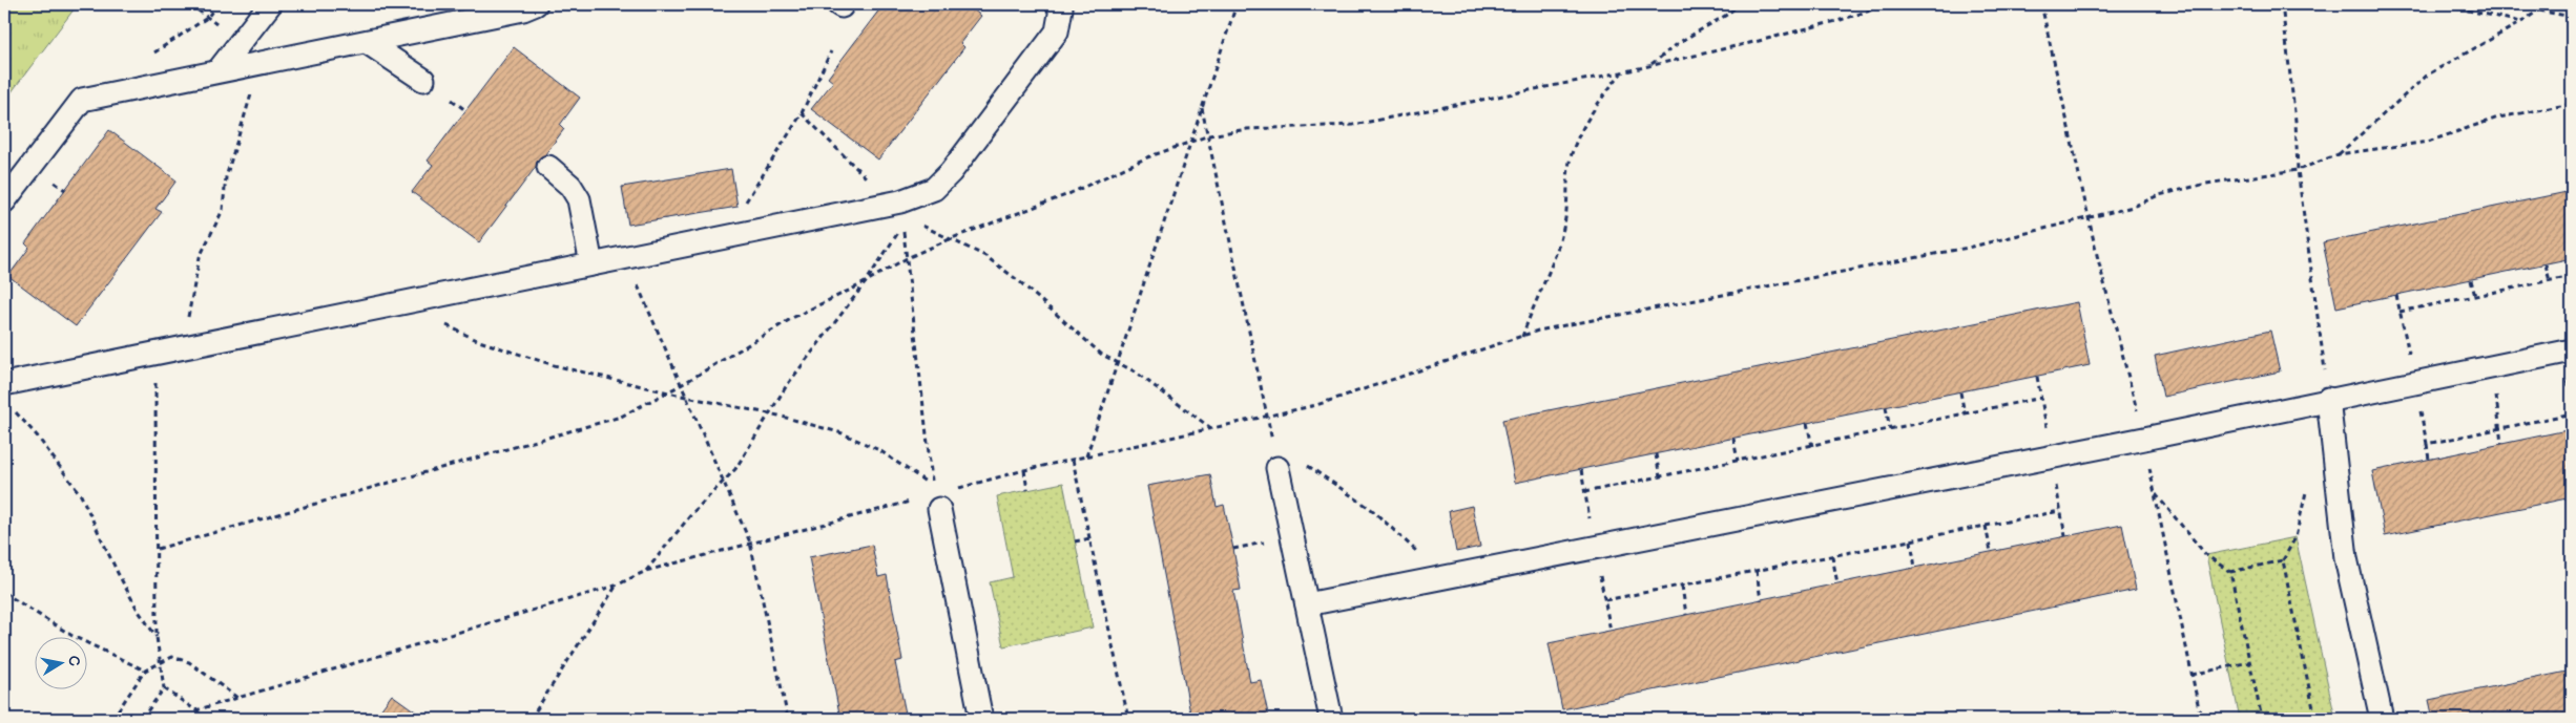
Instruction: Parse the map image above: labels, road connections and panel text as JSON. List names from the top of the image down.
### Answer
{
  "north": "right"
}
